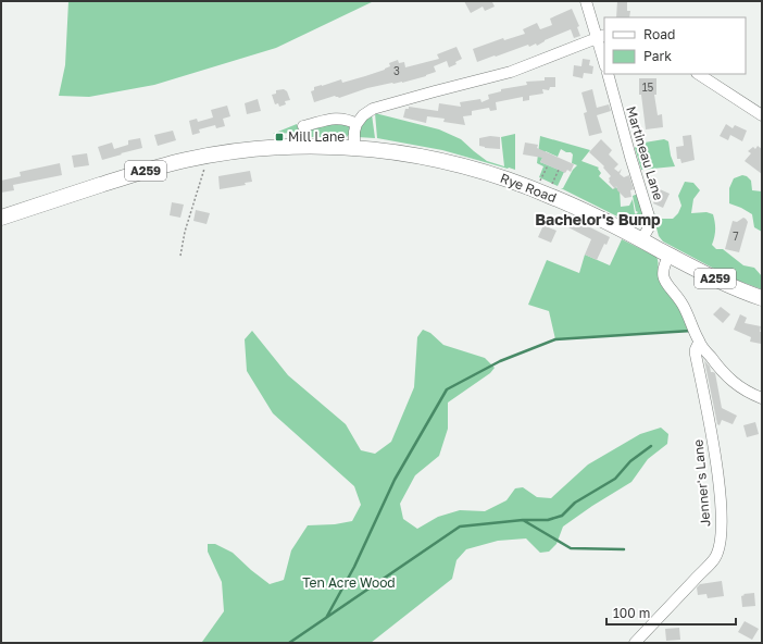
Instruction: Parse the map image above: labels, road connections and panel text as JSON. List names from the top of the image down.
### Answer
{
  "streets": {
    "highway": ["A259", "Rye Road"],
    "street": ["Martineau Lane", "Jenner's Lane"]
  },
  "crossings": [
    ["Martineau Lane", "Rye Road"],
    ["A259", "Rye Road"]
  ],
  "districts": ["Bachelor's Bump"],
  "parks": ["Ten Acre Wood"],
  "places": {
    "transit": ["Mill Lane"]
  },
  "house_numbers": ["3", "15", "7"],
  "legend": ["Road", "Park"],
  "scale_bar": "100 m"
}
